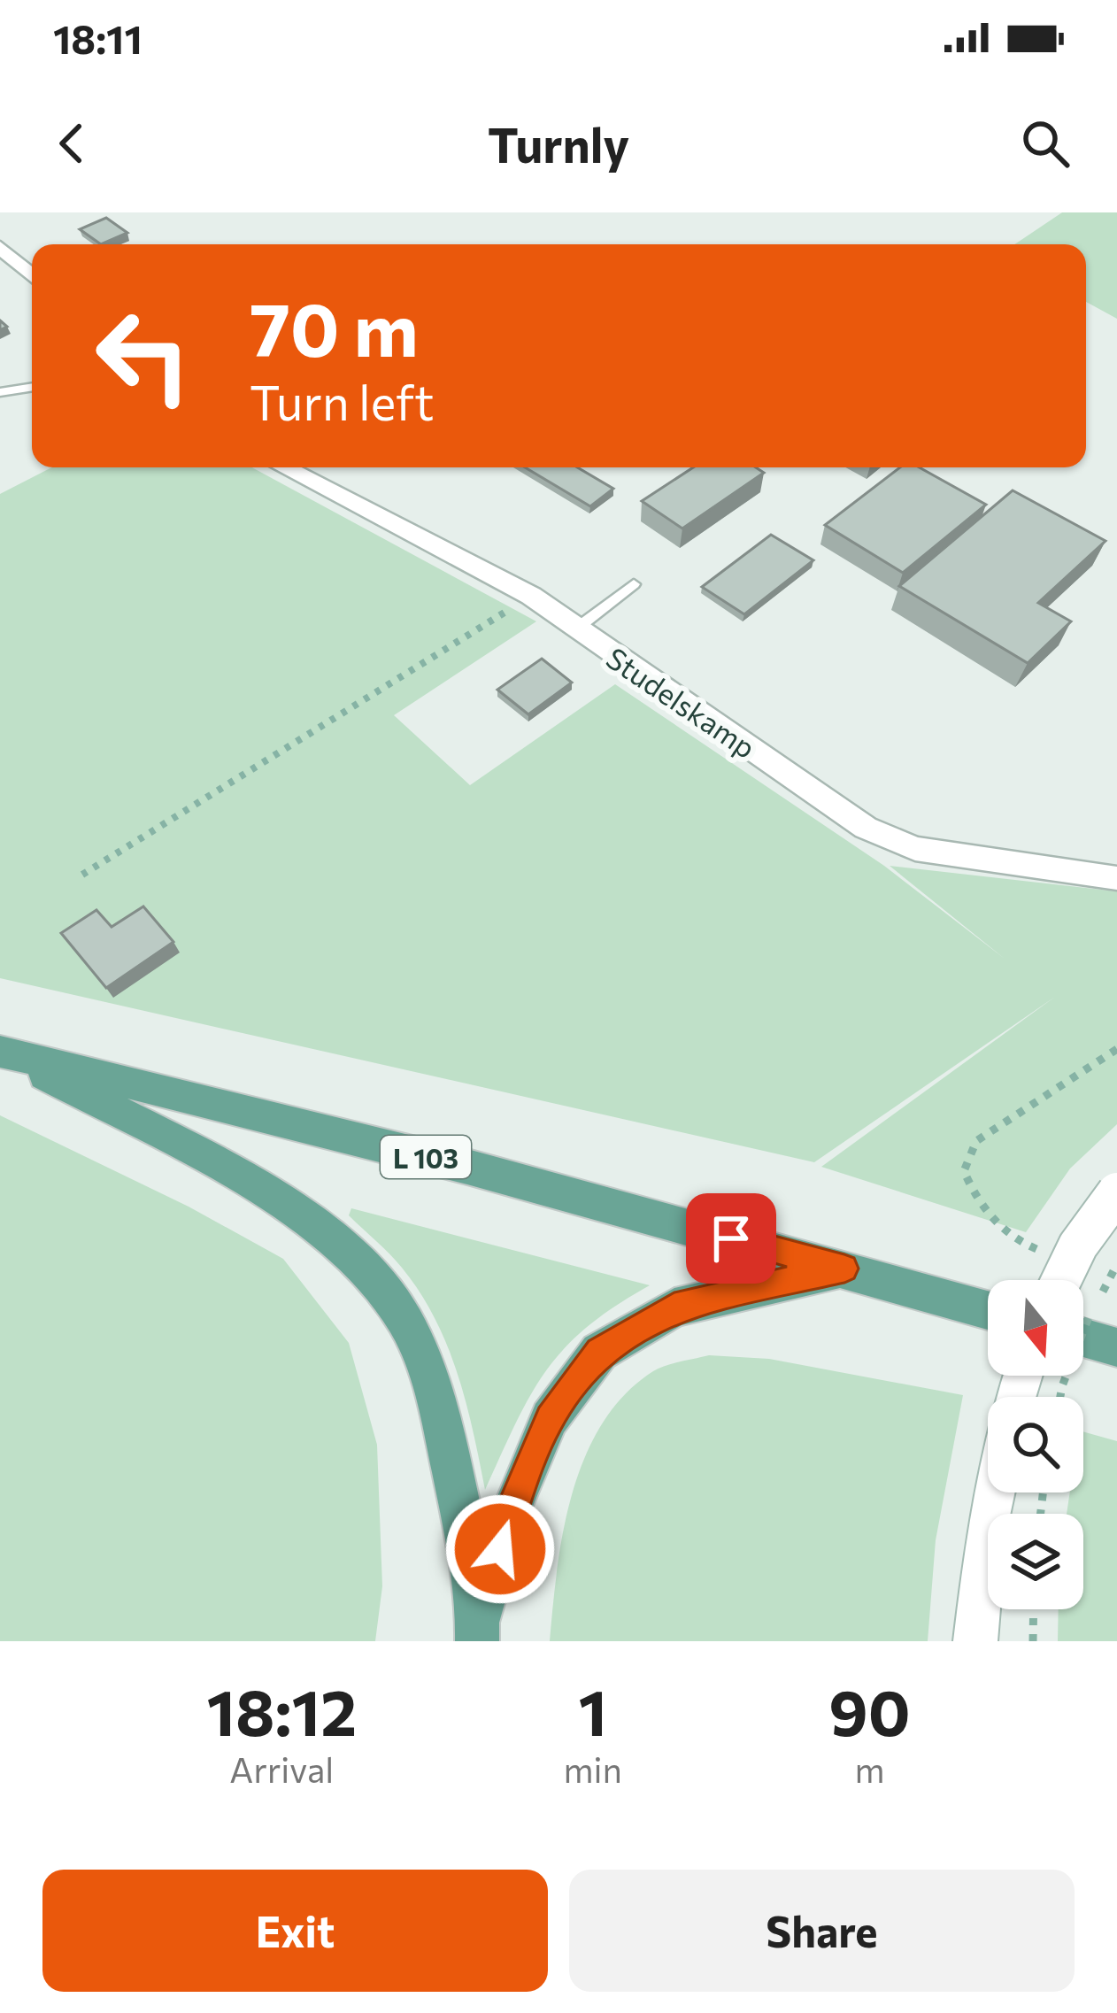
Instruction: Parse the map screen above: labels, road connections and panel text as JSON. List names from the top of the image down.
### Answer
{
  "streets": {
    "main road": ["L 103"],
    "street": ["Studelskamp"]
  },
  "north": "bottom",
  "page": {
    "status": "18:11",
    "header": "Turnly",
    "turn": ["70 m", "Turn left"],
    "eta": [
      "18:12",
      "Arrival",
      "1",
      "min",
      "90",
      "m"
    ],
    "buttons": ["Exit", "Share"]
  }
}
